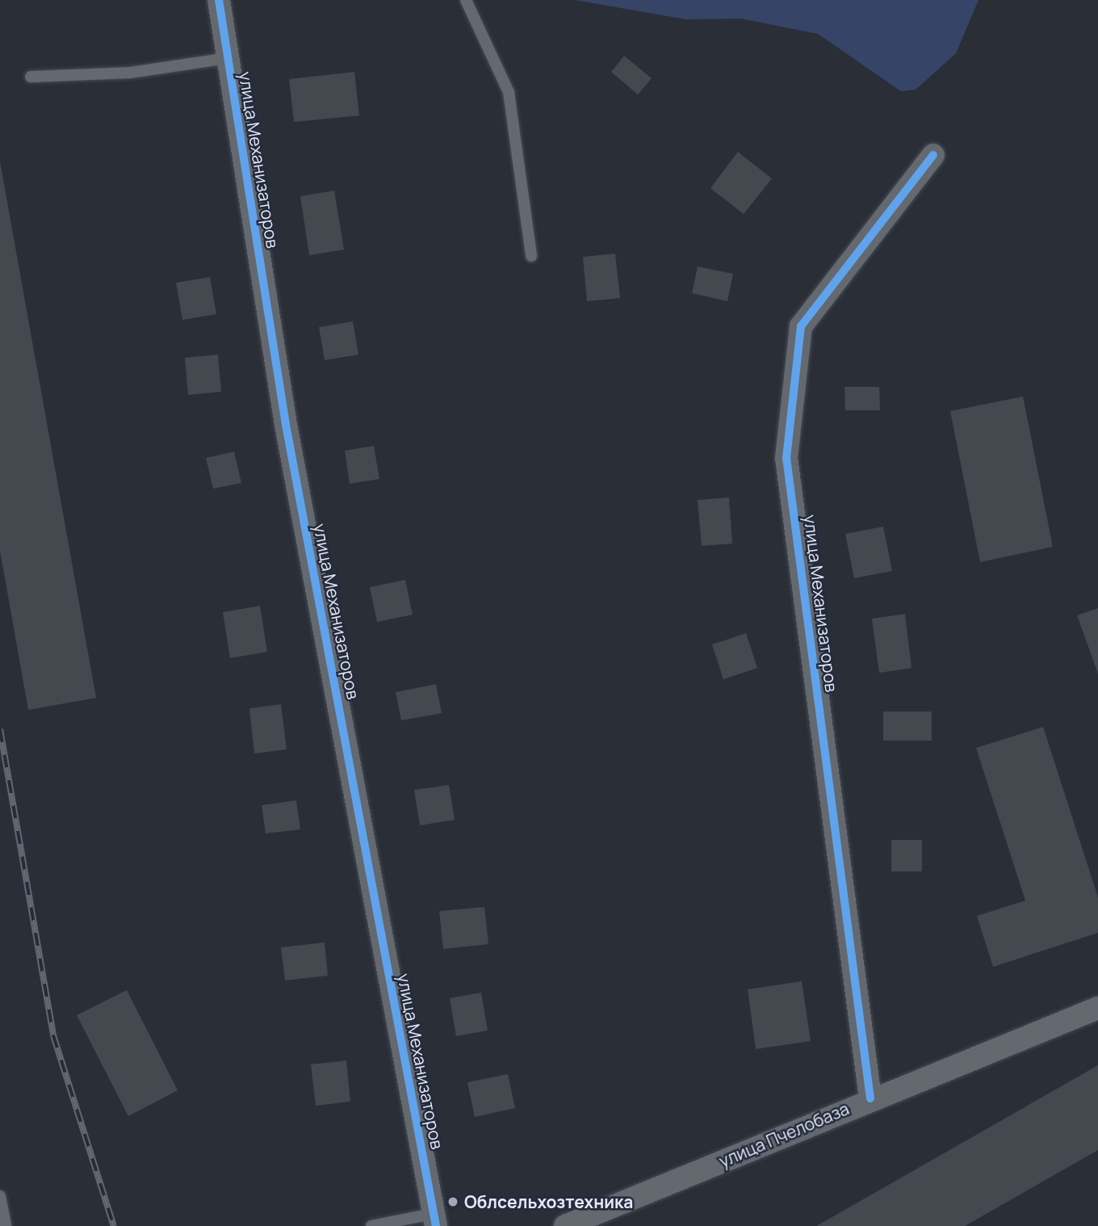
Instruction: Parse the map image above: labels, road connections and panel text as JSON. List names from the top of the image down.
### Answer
{
  "streets": {
    "street": ["улица Механизаторов", "улица Пчелобаза"]
  },
  "crossings": [
    ["улица Механизаторов", "улица Пчелобаза"]
  ],
  "places": ["Облсельхозтехника"]
}
